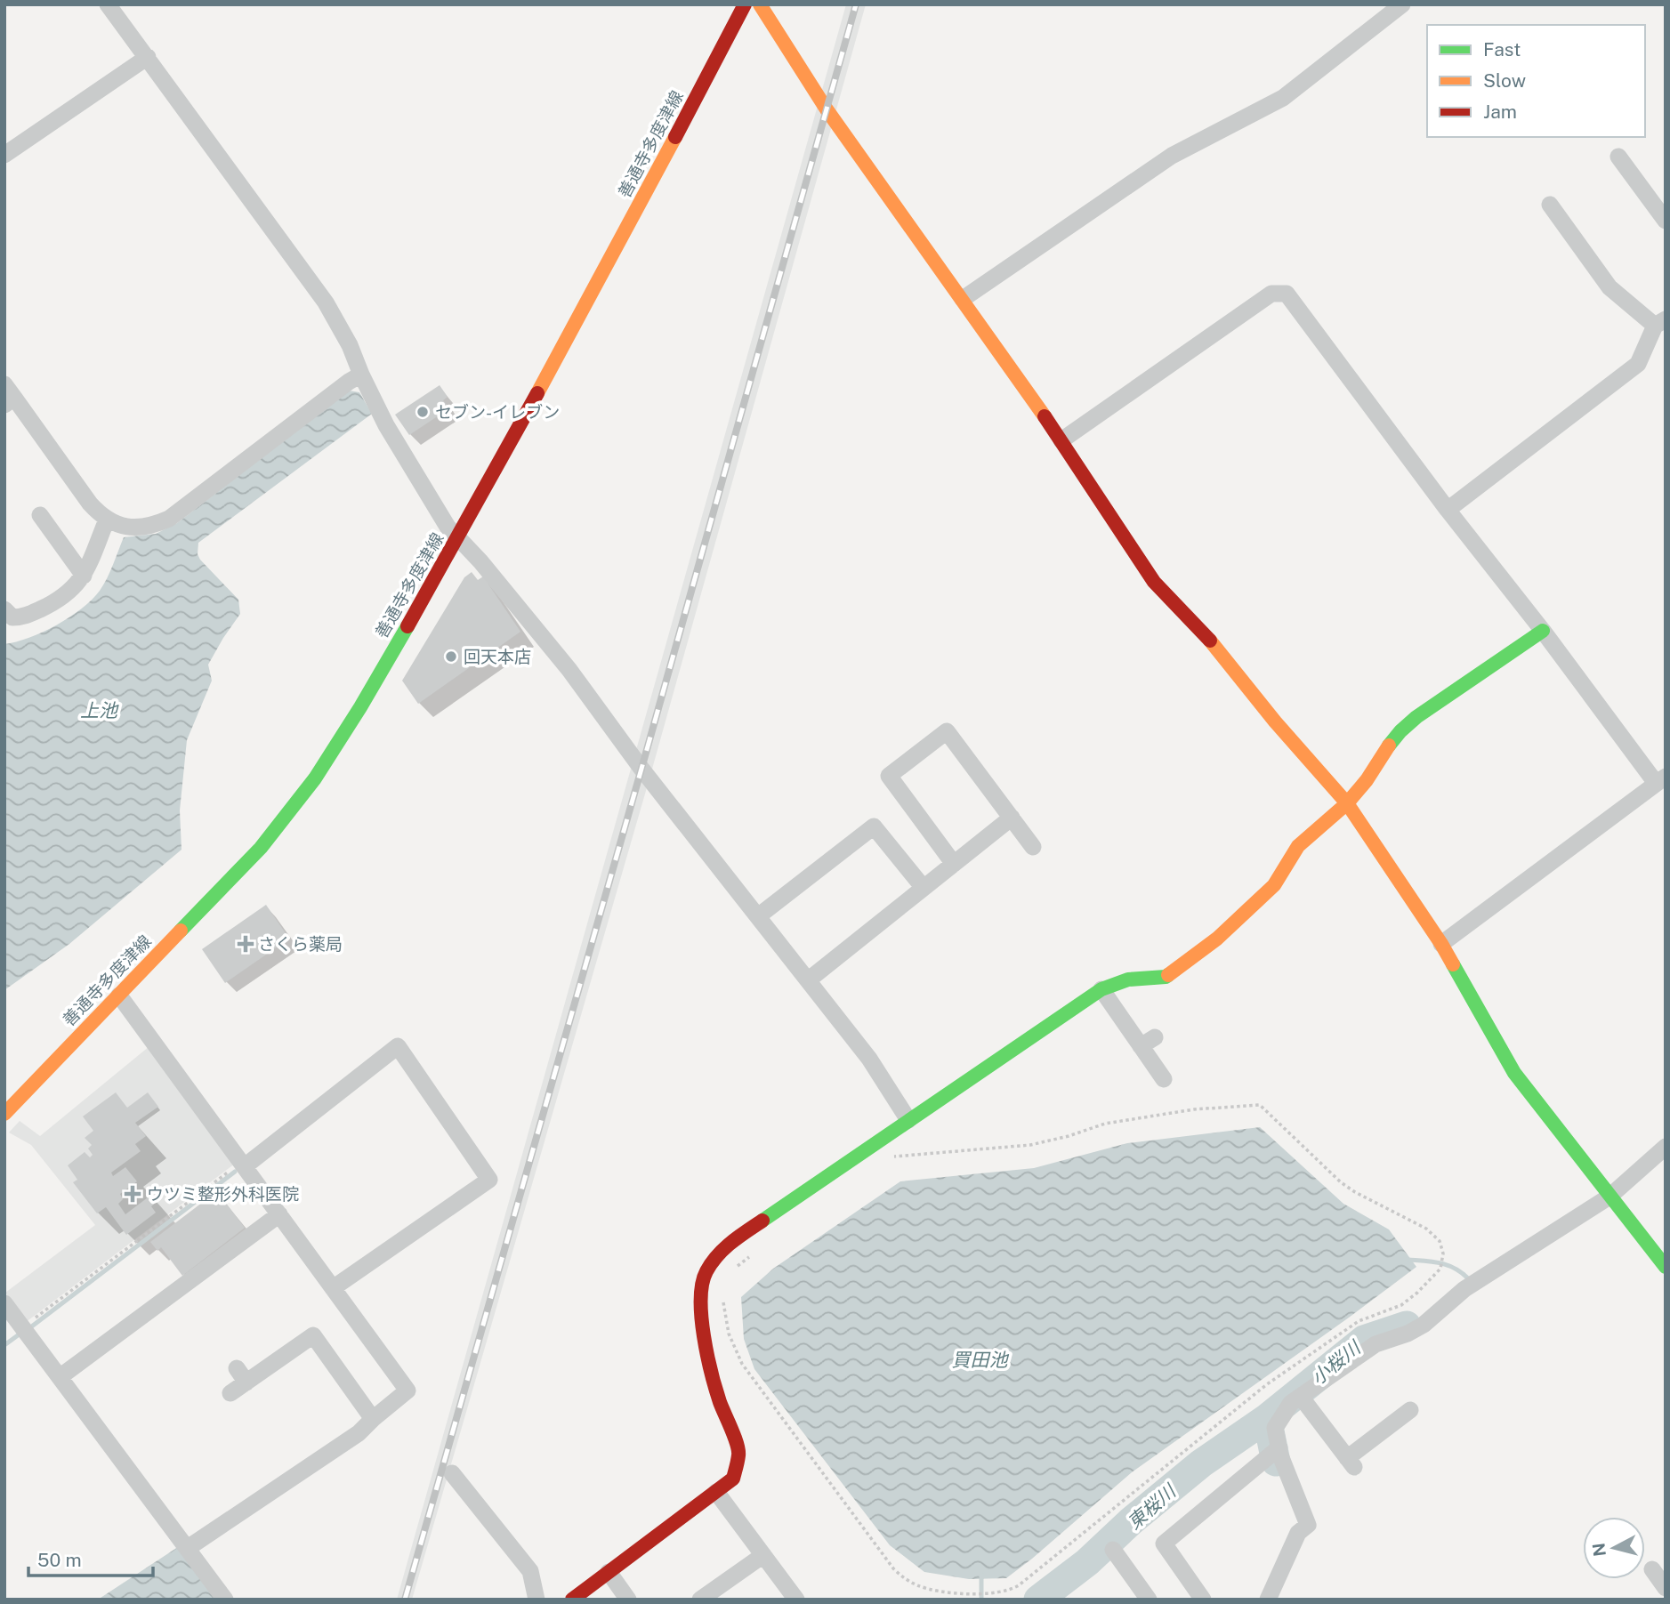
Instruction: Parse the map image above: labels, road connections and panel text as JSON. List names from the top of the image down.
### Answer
{
  "streets": {
    "street": ["善通寺多度津線"]
  },
  "water": [
    "上池",
    "買田池",
    "小桜川",
    "東桜川"
  ],
  "places": {
    "other": ["セブン-イレブン", "回天本店"],
    "health": ["さくら薬局", "ウツミ整形外科医院"]
  },
  "legend": ["Fast", "Slow", "Jam"],
  "scale_bar": "50 m",
  "north": "left"
}
